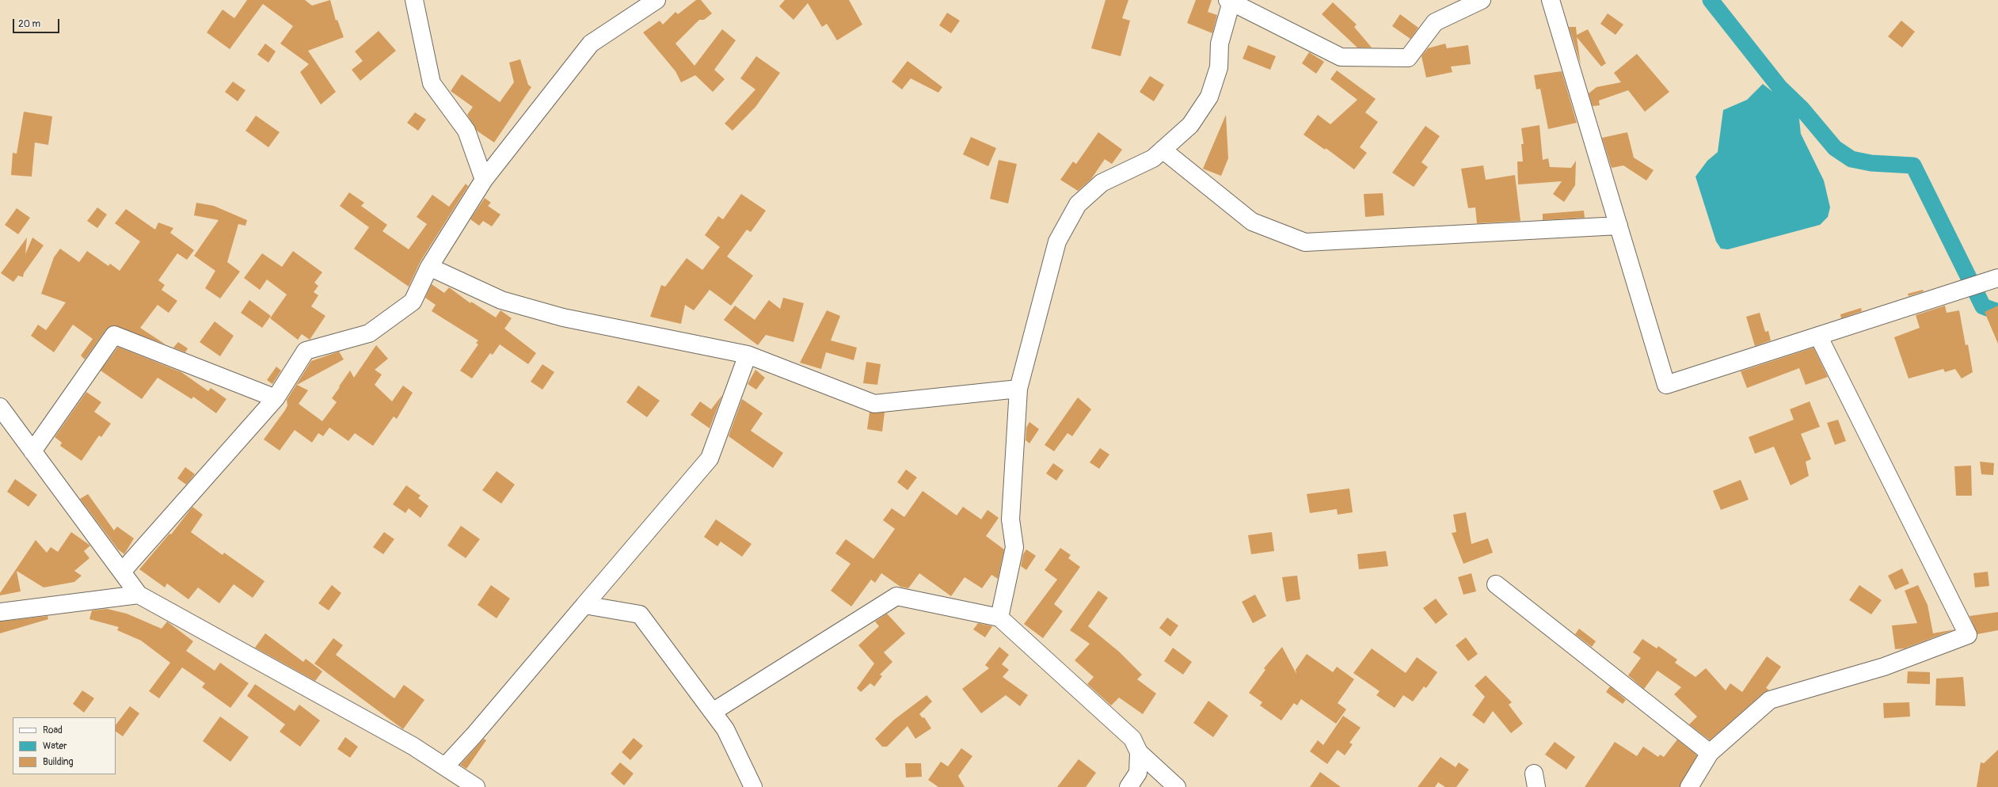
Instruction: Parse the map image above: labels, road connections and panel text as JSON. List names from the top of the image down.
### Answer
{
  "legend": ["Road", "Water", "Building"],
  "scale_bar": "20 m"
}
